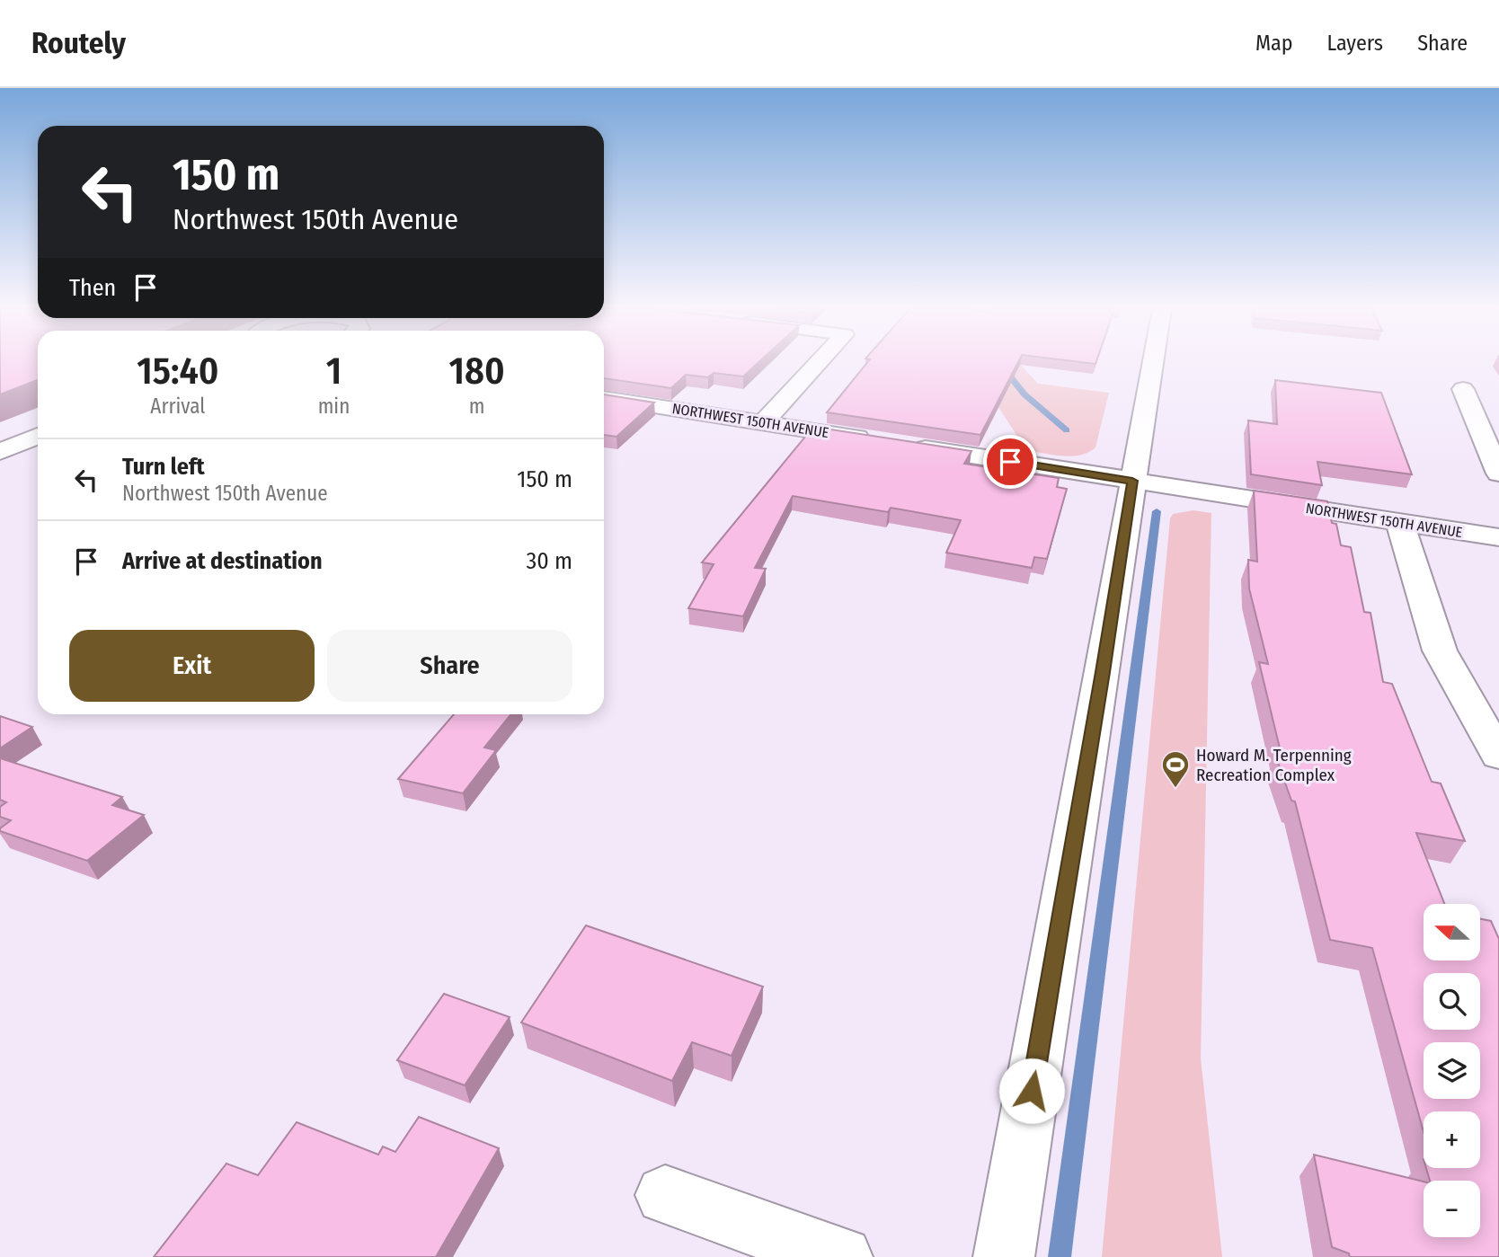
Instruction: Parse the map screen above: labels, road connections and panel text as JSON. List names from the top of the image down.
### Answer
{
  "streets": {
    "street": ["NORTHWEST 150TH AVENUE"]
  },
  "places": {
    "sports": ["Howard M. Terpenning Recreation Complex"]
  },
  "north": "left",
  "page": {
    "header": "Routely",
    "nav": ["Map", "Layers", "Share"],
    "turn": ["150 m", "Northwest 150th Avenue"],
    "then": "Then",
    "eta": [
      "15:40",
      "Arrival",
      "1",
      "min",
      "180",
      "m"
    ],
    "list": [
      {
        "name": "Turn left",
        "note": "Northwest 150th Avenue",
        "value": "150 m"
      },
      {
        "name": "Arrive at destination",
        "value": "30 m"
      }
    ],
    "buttons": ["Exit", "Share"],
    "map_buttons": ["+", "−"]
  }
}
